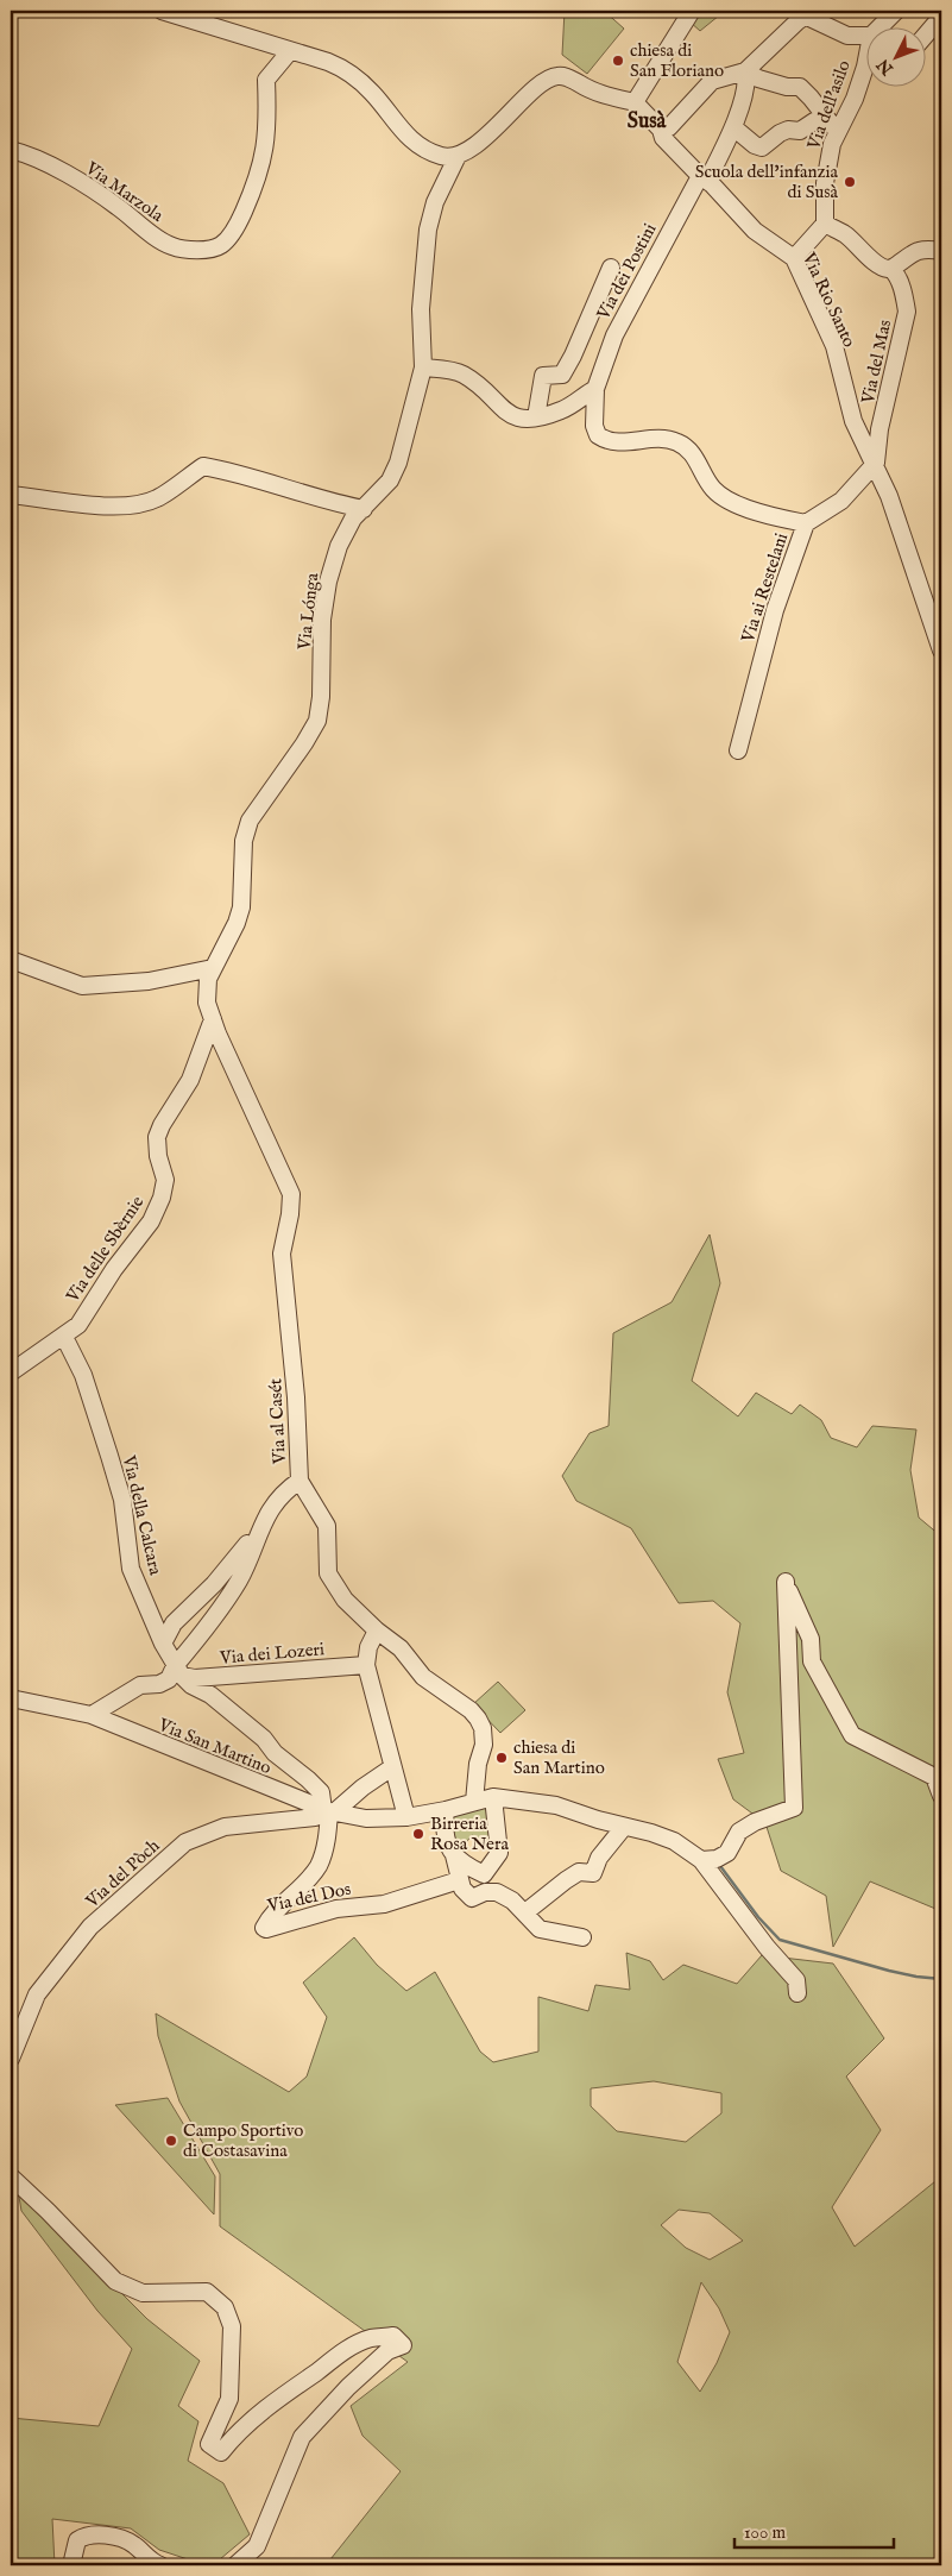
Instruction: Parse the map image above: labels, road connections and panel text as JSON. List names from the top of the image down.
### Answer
{
  "streets": {
    "street": [
      "Via dell'asilo",
      "Via Marzola",
      "Via dei Postini",
      "Via Rio Santo",
      "Via del Mas",
      "Via ai Restelani",
      "Via Lónga",
      "Via delle Sbèrnie",
      "Via al Casét",
      "Via della Calcara",
      "Via dei Lozeri",
      "Via San Martino",
      "Via del Pòch",
      "Via del Dos"
    ]
  },
  "crossings": [
    ["Via dei Postini", "Via Rio Santo"],
    ["Via dei Postini", "Via ai Restelani"],
    ["Via Rio Santo", "Via del Mas"],
    ["Via Rio Santo", "Via ai Restelani"],
    ["Via del Mas", "Via ai Restelani"],
    ["Via Lónga", "Via delle Sbèrnie"],
    ["Via Lónga", "Via al Casét"],
    ["Via delle Sbèrnie", "Via al Casét"],
    ["Via delle Sbèrnie", "Via della Calcara"],
    ["Via al Casét", "Via San Martino"],
    ["Via della Calcara", "Via dei Lozeri"],
    ["Via della Calcara", "Via San Martino"],
    ["Via della Calcara", "Via del Pòch"],
    ["Via della Calcara", "Via del Dos"],
    ["Via San Martino", "Via del Pòch"],
    ["Via San Martino", "Via del Dos"],
    ["Via del Pòch", "Via del Dos"]
  ],
  "districts": ["Susà"],
  "places": [
    "chiesa di San Floriano",
    "Scuola dell'infanzia di Susà",
    "chiesa di San Martino",
    "Birreria Rosa Nera",
    "Campo Sportivo di Costasavina"
  ],
  "scale_bar": "100 m",
  "north": "bottom left"
}
